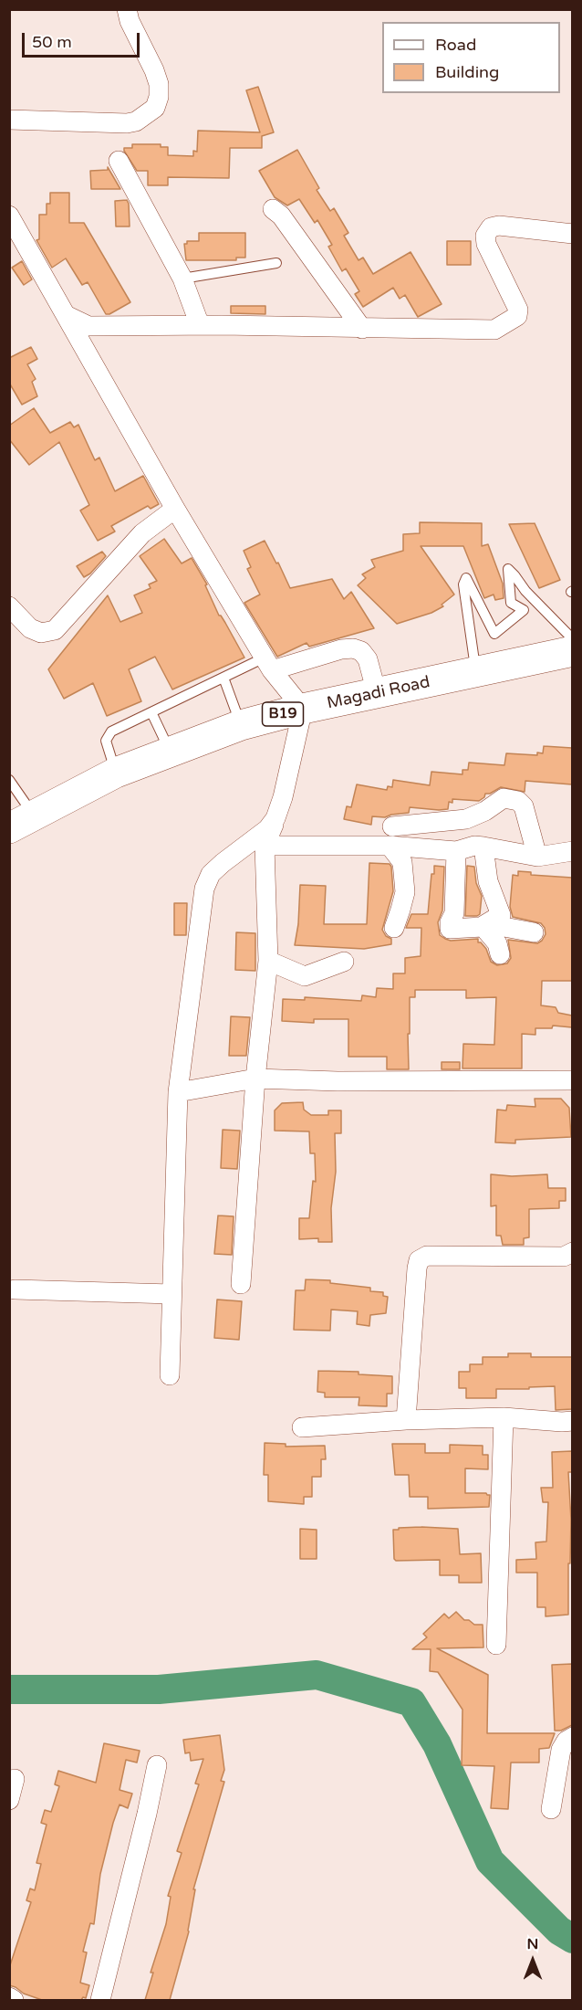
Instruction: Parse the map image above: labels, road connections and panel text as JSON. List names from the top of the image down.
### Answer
{
  "streets": {
    "highway": ["Magadi Road", "B19"]
  },
  "legend": ["Road", "Building"],
  "scale_bar": "50 m",
  "north": "top"
}
